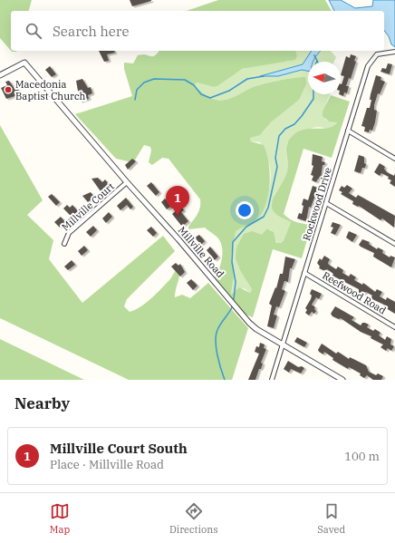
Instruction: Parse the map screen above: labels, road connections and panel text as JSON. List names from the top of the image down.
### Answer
{
  "streets": {
    "street": [
      "Rockwood Drive",
      "Millville Court",
      "Millville Road",
      "Reefwood Road"
    ]
  },
  "crossings": [
    ["Rockwood Drive", "Millville Road"],
    ["Rockwood Drive", "Reefwood Road"],
    ["Millville Court", "Millville Road"]
  ],
  "places": ["Macedonia Baptist Church"],
  "north": "left",
  "page": {
    "search": "Search here",
    "pins": "1",
    "heading": "Nearby",
    "list": [
      {
        "mark": "1",
        "name": "Millville Court South",
        "note": "Place · Millville Road",
        "value": "100 m"
      }
    ],
    "nav": ["Map", "Directions", "Saved"]
  }
}
